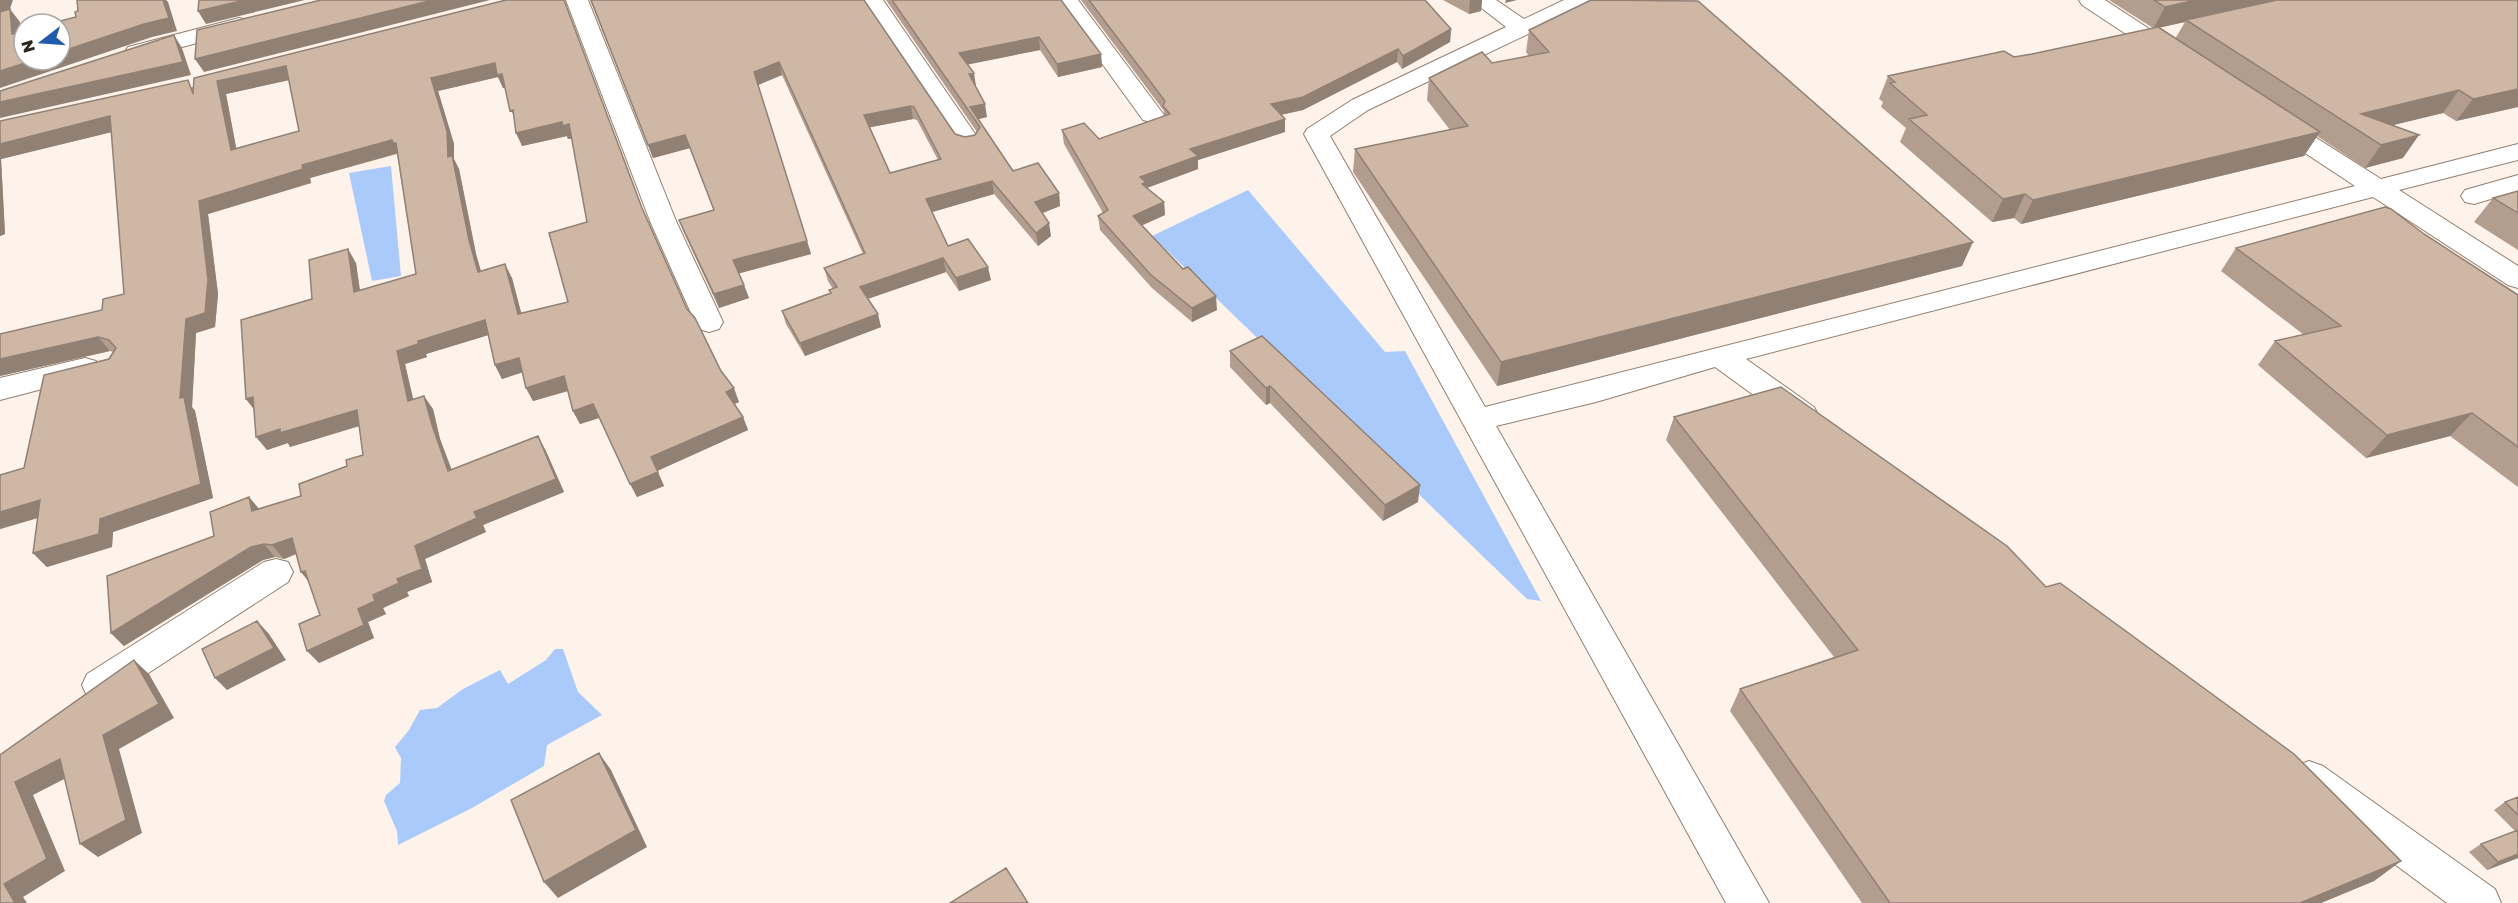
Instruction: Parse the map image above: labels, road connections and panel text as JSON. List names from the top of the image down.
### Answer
{
  "north": "left"
}
